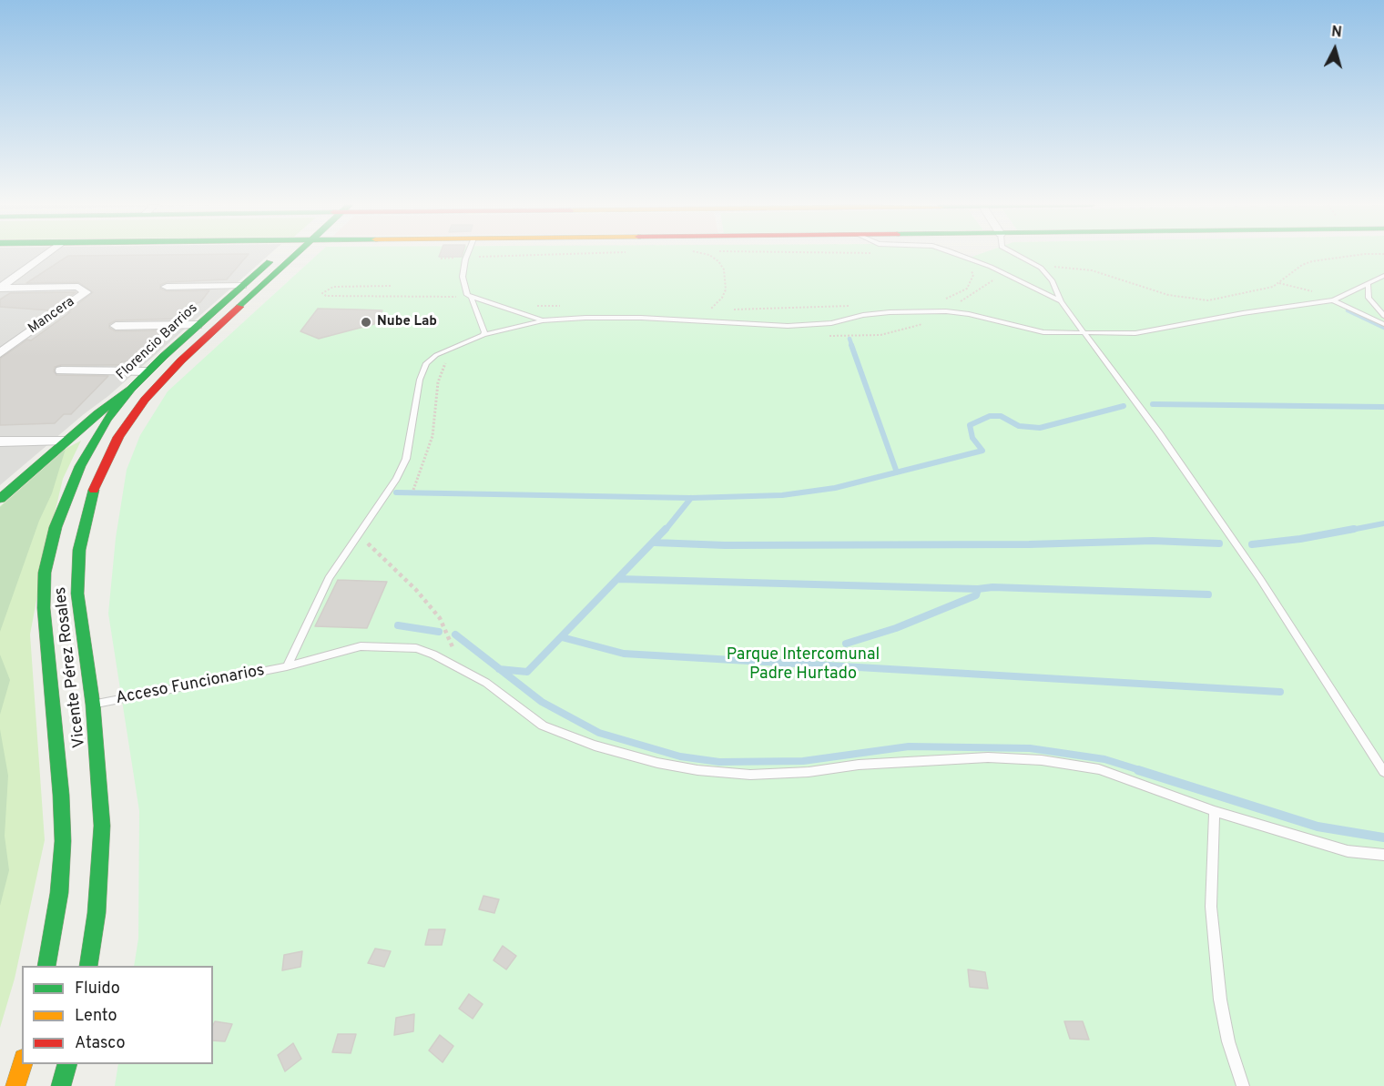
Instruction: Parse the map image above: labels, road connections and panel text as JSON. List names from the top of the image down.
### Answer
{
  "streets": {
    "main road": ["Florencio Barrios", "Vicente Pérez Rosales"],
    "street": ["Mancera"],
    "lane": ["Acceso Funcionarios"]
  },
  "crossings": [
    ["Florencio Barrios", "Vicente Pérez Rosales"],
    ["Vicente Pérez Rosales", "Acceso Funcionarios"]
  ],
  "parks": ["Parque Intercomunal Padre Hurtado"],
  "places": ["Nube Lab"],
  "legend": ["Fluido", "Lento", "Atasco"],
  "north": "top"
}
